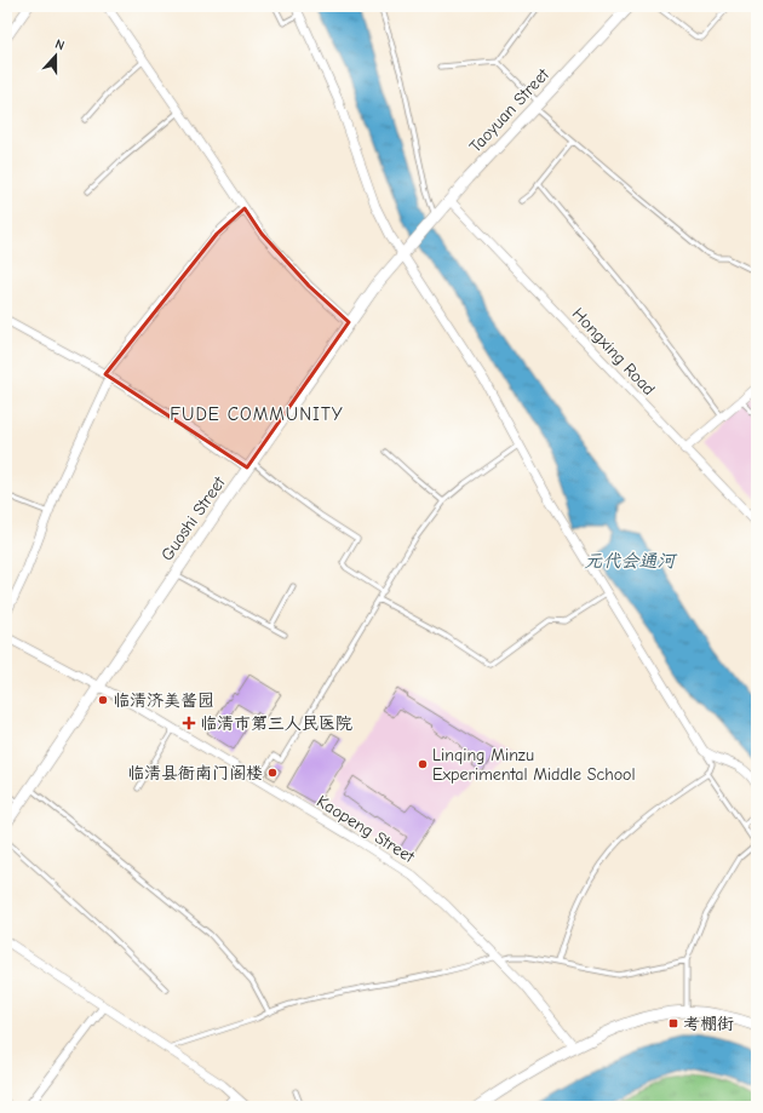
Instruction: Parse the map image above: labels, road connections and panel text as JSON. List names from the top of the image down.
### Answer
{
  "streets": {
    "street": [
      "Taoyuan Street",
      "Hongxing Road",
      "Guoshi Street",
      "Kaopeng Street"
    ]
  },
  "crossings": [
    ["Taoyuan Street", "Hongxing Road"],
    ["Taoyuan Street", "Guoshi Street"],
    ["Guoshi Street", "Kaopeng Street"]
  ],
  "districts": ["FUDE COMMUNITY"],
  "water": ["元代会通河"],
  "places": {
    "other": ["临清济美酱园", "Linqing Minzu Experimental Middle School", "临清县衙南门阁楼"],
    "health": ["临清市第三人民医院"],
    "transit": ["考棚街"]
  },
  "north": "top"
}
